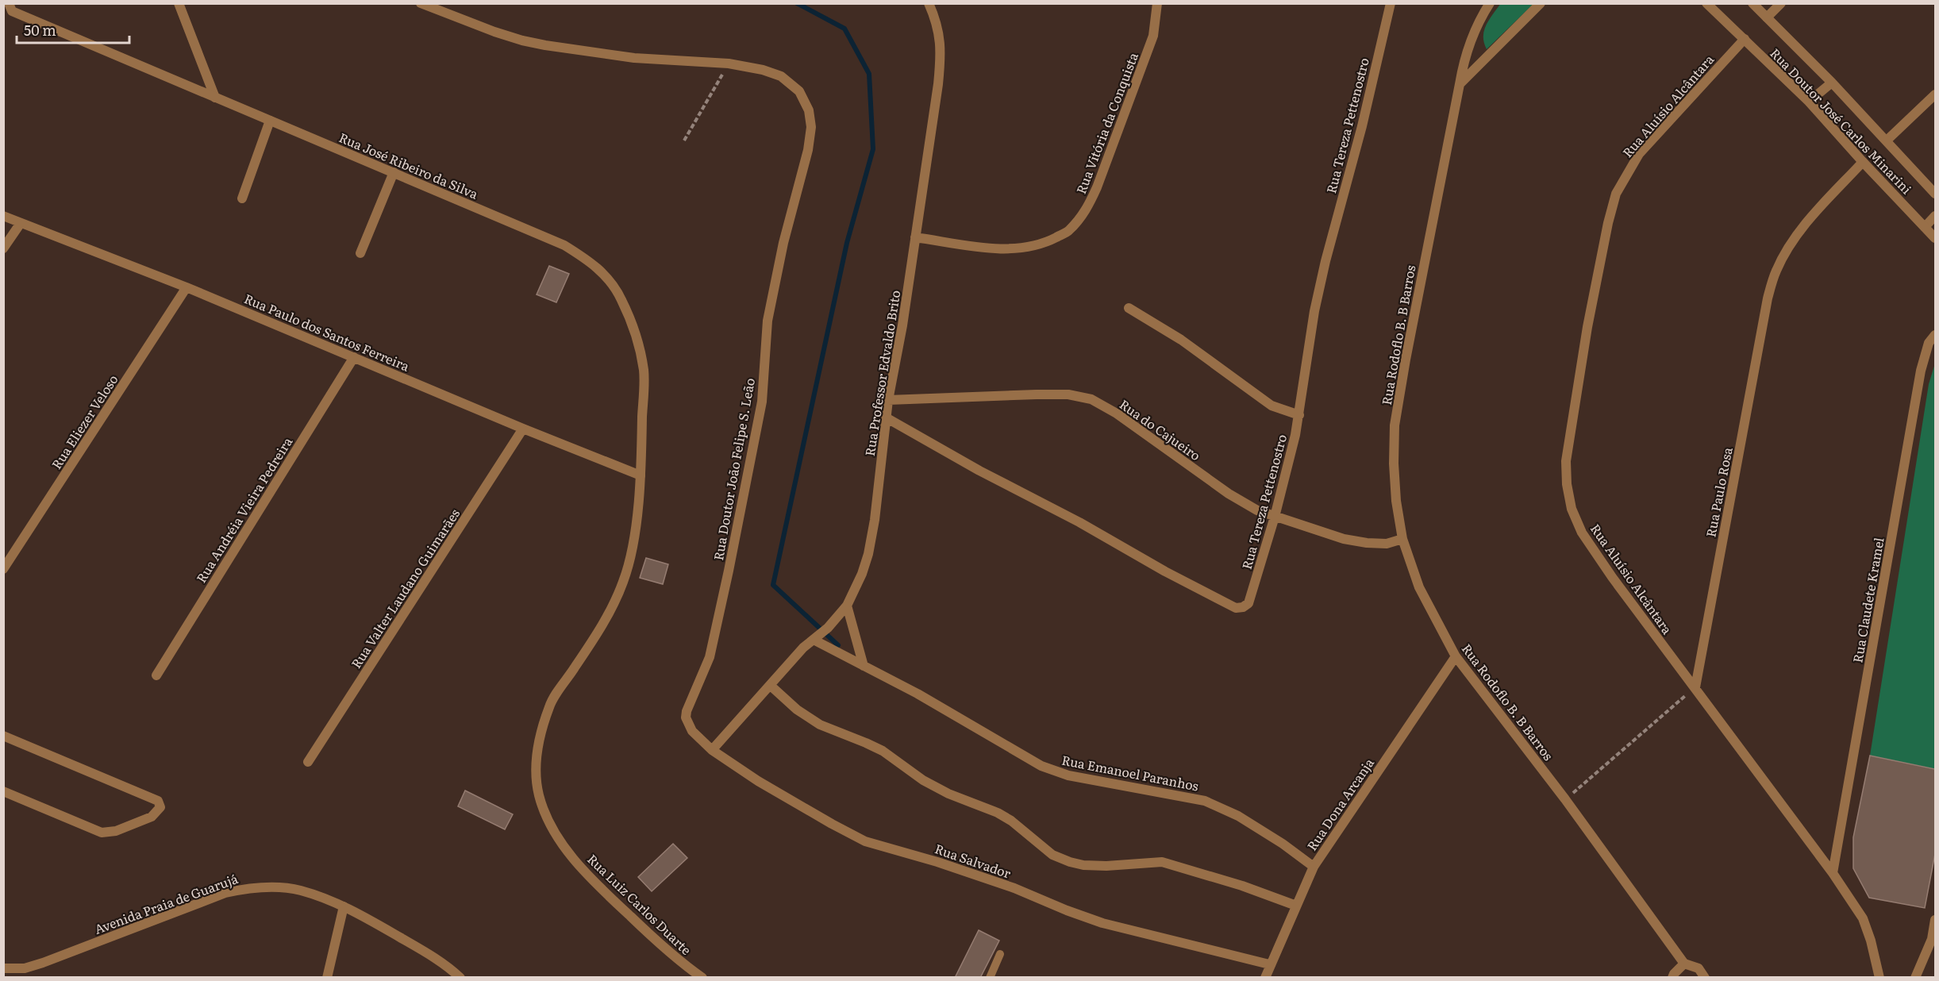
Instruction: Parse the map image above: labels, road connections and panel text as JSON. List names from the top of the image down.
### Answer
{
  "streets": {
    "street": [
      "Rua Aluísio Alcântara",
      "Rua Doutor José Carlos Minarini",
      "Rua Vitória da Conquista",
      "Rua Tereza Pettenostro",
      "Rua José Ribeiro da Silva",
      "Rua Paulo dos Santos Ferreira",
      "Rua Rodoflo B. B Barros",
      "Rua Professor Edvaldo Brito",
      "Rua Eliezer Veloso",
      "Rua do Cajueiro",
      "Rua Doutor João Felipe S. Leão",
      "Rua Paulo Rosa",
      "Rua Andréia Vieira Pedreira",
      "Rua Valter Laudano Guimarães",
      "Rua Claudete Kramel",
      "Rua Emanoel Paranhos",
      "Rua Dona Arcanja",
      "Rua Salvador",
      "Avenida Praia de Guarujá",
      "Rua Luiz Carlos Duarte"
    ]
  },
  "crossings": [
    ["Rua Aluísio Alcântara", "Rua Doutor José Carlos Minarini"],
    ["Rua Aluísio Alcântara", "Rua Paulo Rosa"],
    ["Rua Aluísio Alcântara", "Rua Claudete Kramel"],
    ["Rua Doutor José Carlos Minarini", "Rua Paulo Rosa"],
    ["Rua Vitória da Conquista", "Rua Professor Edvaldo Brito"],
    ["Rua Tereza Pettenostro", "Rua Professor Edvaldo Brito"],
    ["Rua Tereza Pettenostro", "Rua do Cajueiro"],
    ["Rua José Ribeiro da Silva", "Rua Paulo dos Santos Ferreira"],
    ["Rua José Ribeiro da Silva", "Rua Luiz Carlos Duarte"],
    ["Rua Paulo dos Santos Ferreira", "Rua Eliezer Veloso"],
    ["Rua Paulo dos Santos Ferreira", "Rua Andréia Vieira Pedreira"],
    ["Rua Paulo dos Santos Ferreira", "Rua Valter Laudano Guimarães"],
    ["Rua Paulo dos Santos Ferreira", "Rua Luiz Carlos Duarte"],
    ["Rua Rodoflo B. B Barros", "Rua do Cajueiro"],
    ["Rua Rodoflo B. B Barros", "Rua Dona Arcanja"],
    ["Rua Professor Edvaldo Brito", "Rua do Cajueiro"],
    ["Rua Professor Edvaldo Brito", "Rua Emanoel Paranhos"],
    ["Rua Professor Edvaldo Brito", "Rua Salvador"],
    ["Rua Doutor João Felipe S. Leão", "Rua Salvador"],
    ["Rua Emanoel Paranhos", "Rua Dona Arcanja"],
    ["Rua Dona Arcanja", "Rua Salvador"]
  ],
  "scale_bar": "50 m"
}
